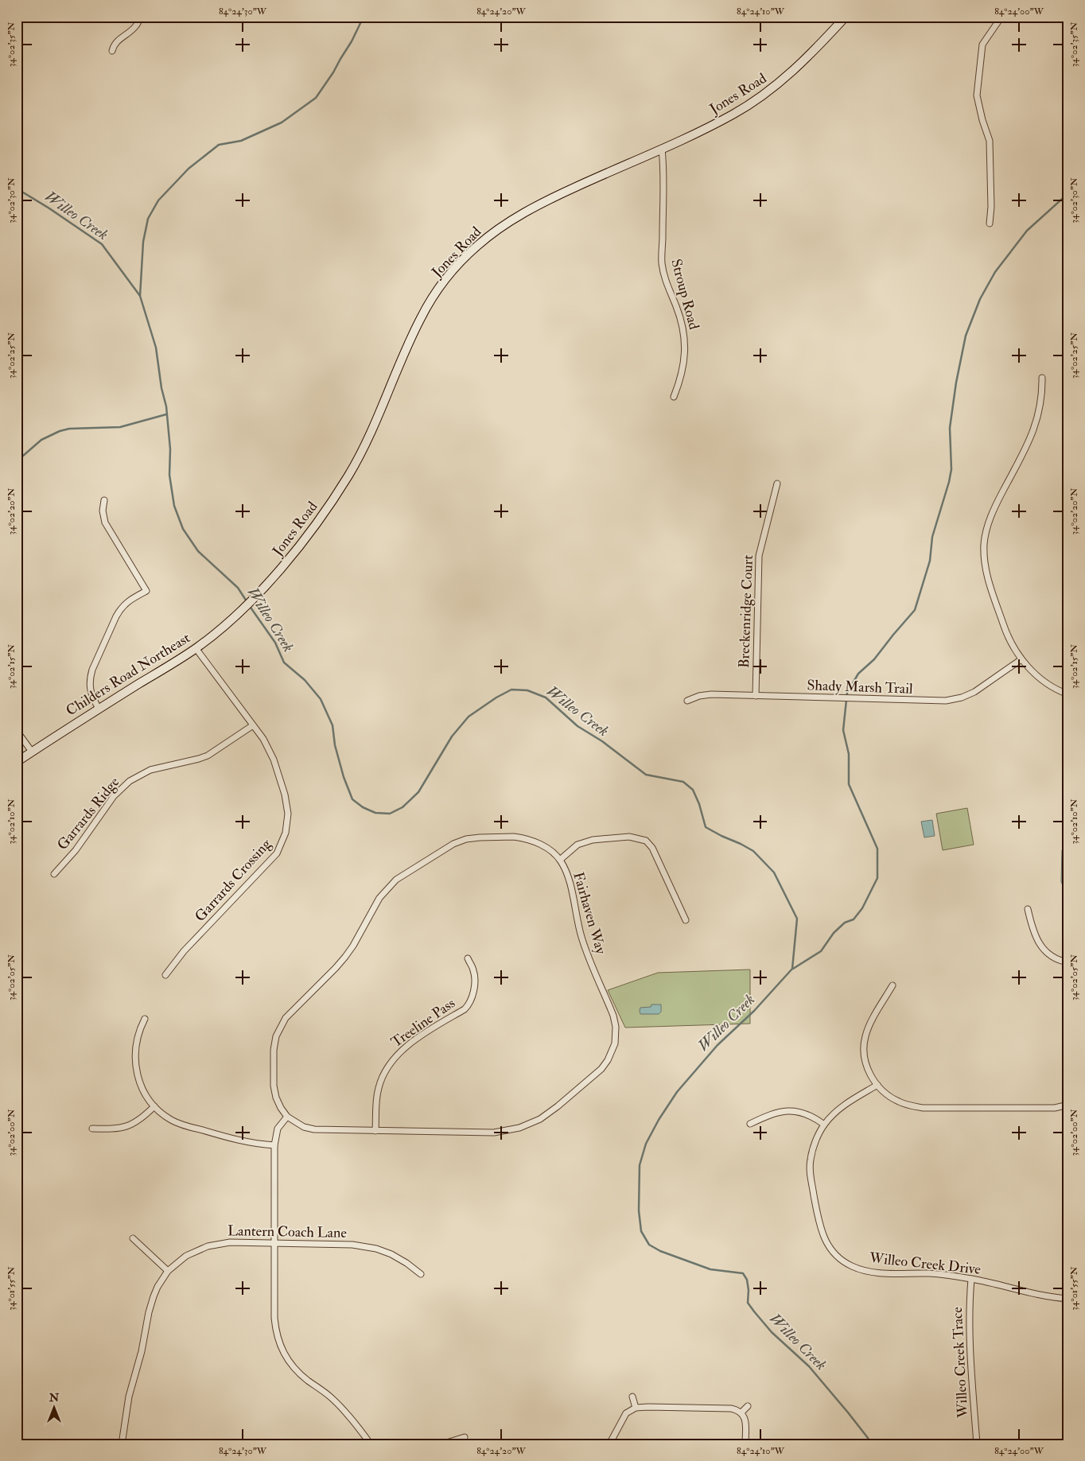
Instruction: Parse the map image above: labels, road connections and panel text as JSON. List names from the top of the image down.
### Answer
{
  "streets": {
    "street": [
      "Jones Road",
      "Stroup Road",
      "Breckenridge Court",
      "Childers Road Northeast",
      "Shady Marsh Trail",
      "Garrards Ridge",
      "Garrards Crossing",
      "Fairhaven Way",
      "Treeline Pass",
      "Lantern Coach Lane",
      "Willeo Creek Drive",
      "Willeo Creek Trace"
    ]
  },
  "crossings": [
    ["Jones Road", "Stroup Road"],
    ["Jones Road", "Childers Road Northeast"],
    ["Breckenridge Court", "Shady Marsh Trail"],
    ["Childers Road Northeast", "Garrards Crossing"],
    ["Garrards Ridge", "Garrards Crossing"],
    ["Fairhaven Way", "Treeline Pass"],
    ["Willeo Creek Drive", "Willeo Creek Trace"]
  ],
  "water": ["Willeo Creek"],
  "north": "top",
  "coordinates": [
    "84°24'30\"W",
    "84°24'20\"W",
    "84°24'10\"W",
    "84°24'00\"W",
    "34°02'35\"N",
    "34°02'30\"N",
    "34°02'25\"N",
    "34°02'20\"N",
    "34°02'15\"N",
    "34°02'10\"N",
    "34°02'05\"N",
    "34°02'00\"N",
    "34°01'55\"N"
  ]
}
